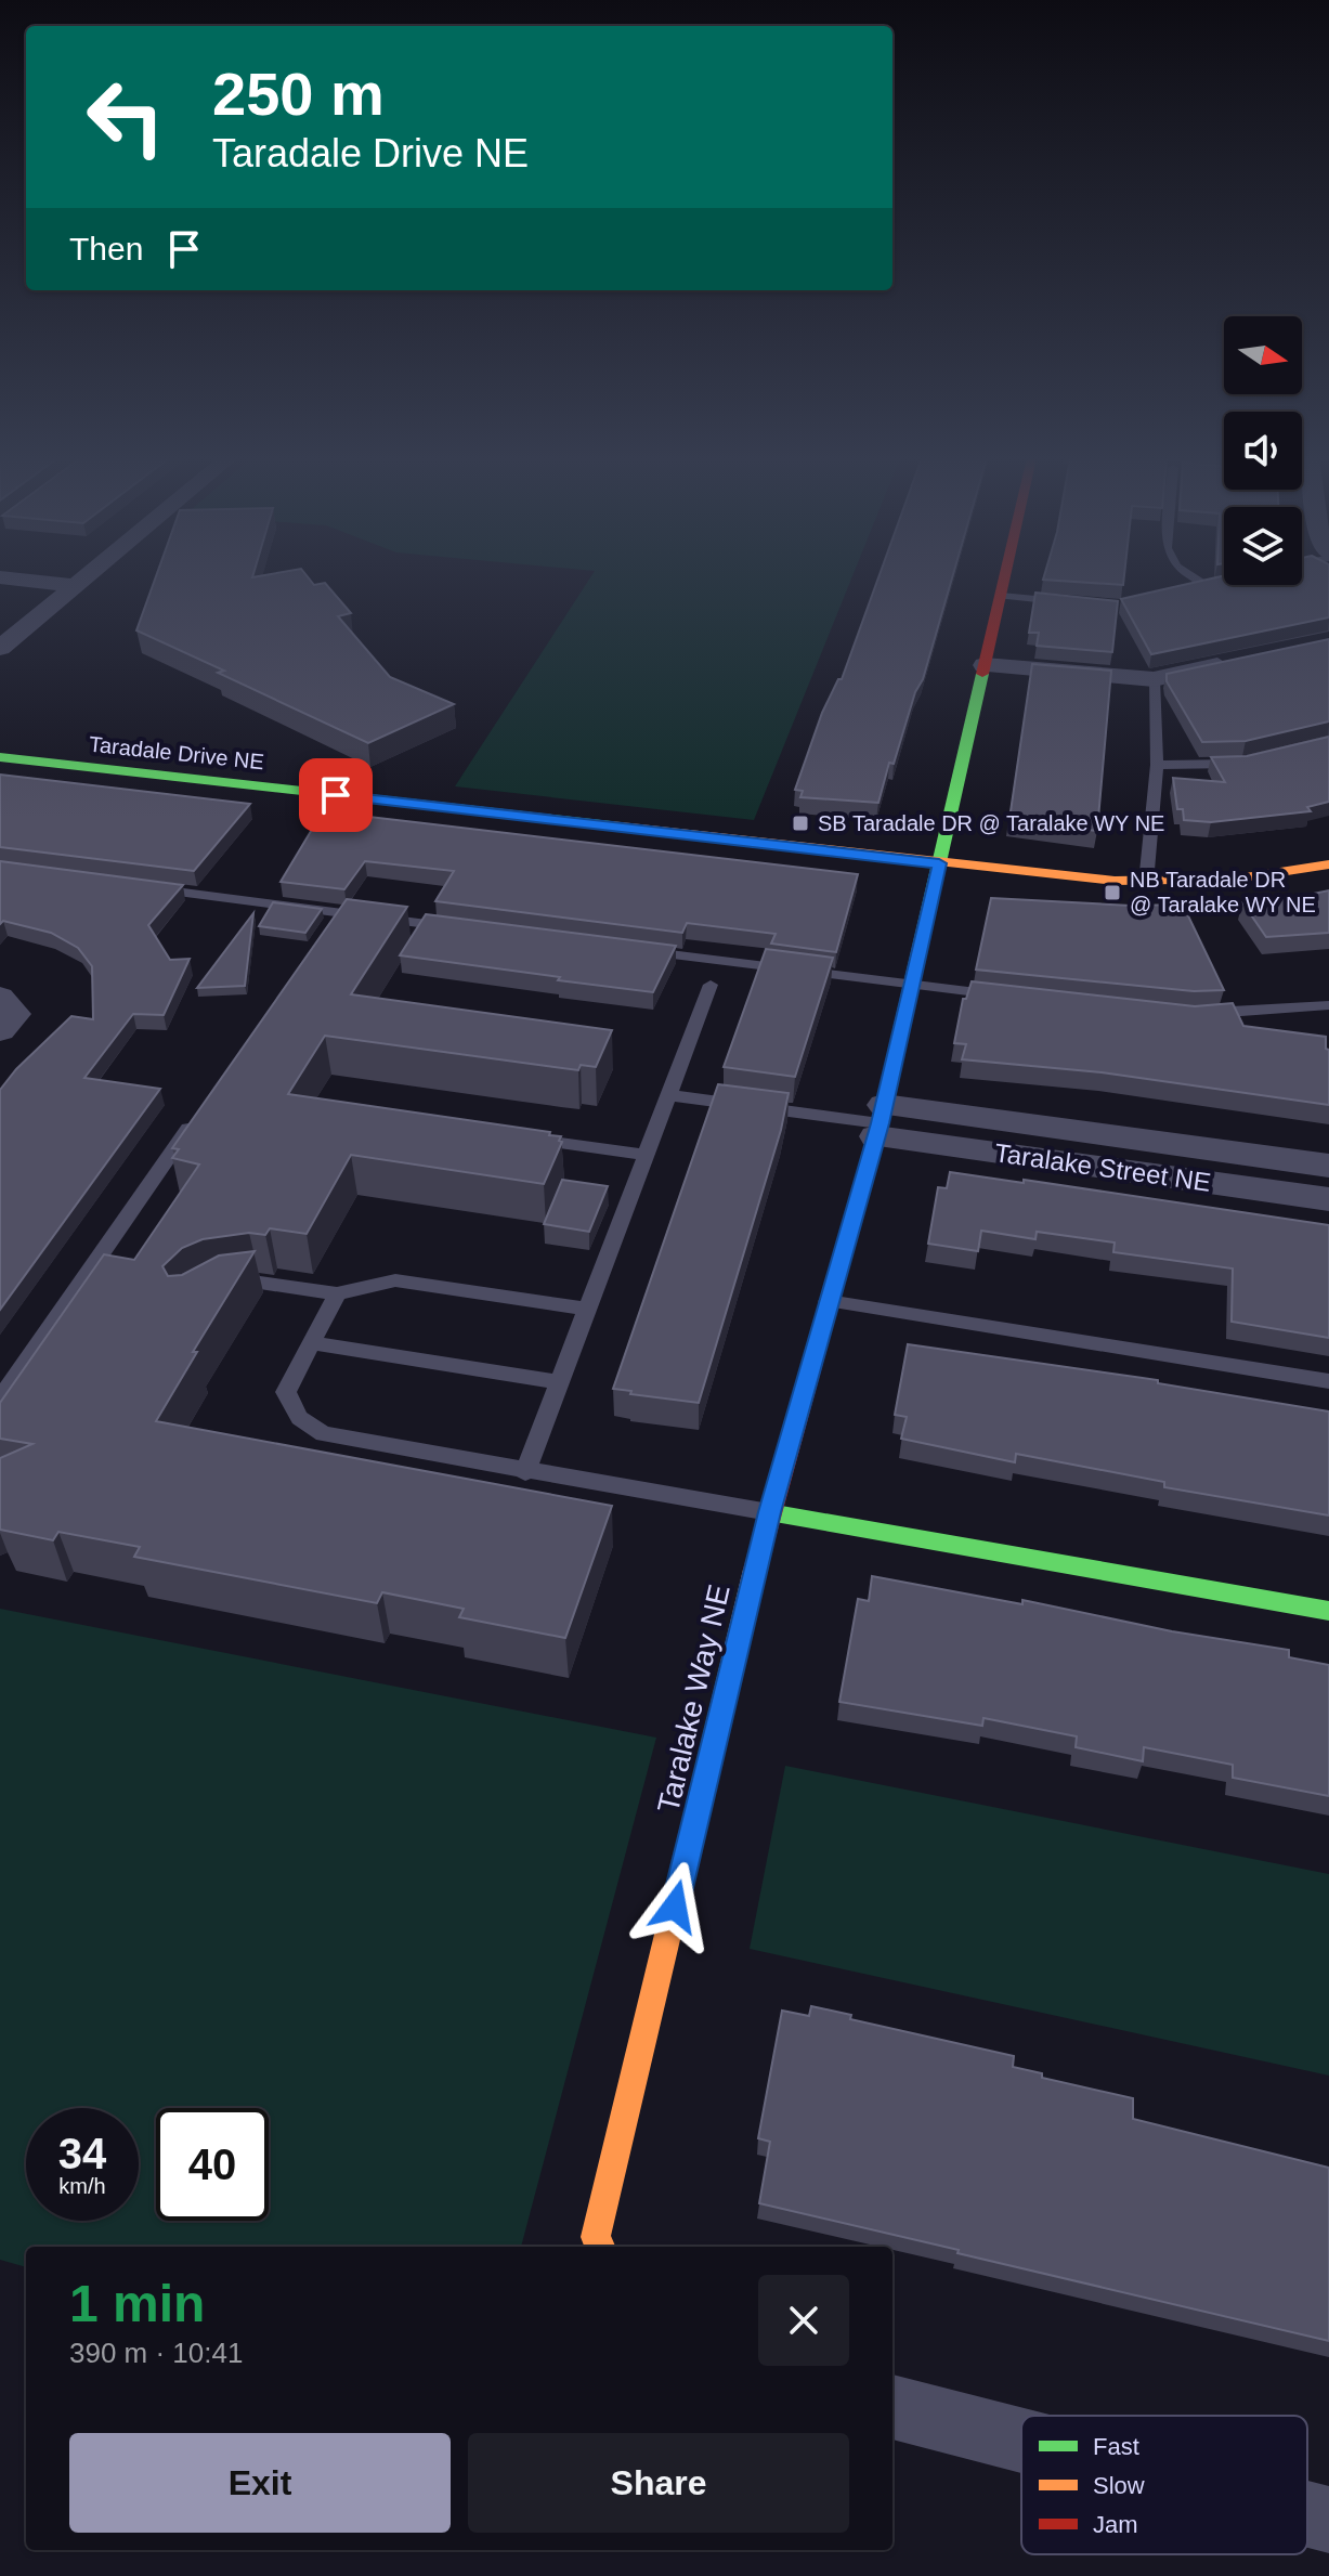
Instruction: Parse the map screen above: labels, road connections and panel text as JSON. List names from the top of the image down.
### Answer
{
  "streets": {
    "street": ["Taradale Drive NE", "Taralake Street NE", "Taralake Way NE"]
  },
  "crossings": [
    ["Taradale Drive NE", "Taralake Way NE"],
    ["Taralake Street NE", "Taralake Way NE"]
  ],
  "places": {
    "transit": ["SB Taradale DR @ Taralake WY NE", "NB Taradale DR @ Taralake WY NE"]
  },
  "legend": ["Fast", "Slow", "Jam"],
  "north": "right",
  "page": {
    "turn": ["250 m", "Taradale Drive NE"],
    "then": "Then",
    "speed": "34 km/h",
    "limit": "40",
    "heading": ["1 min", "390 m · 10:41"],
    "buttons": ["Exit", "Share"]
  }
}
